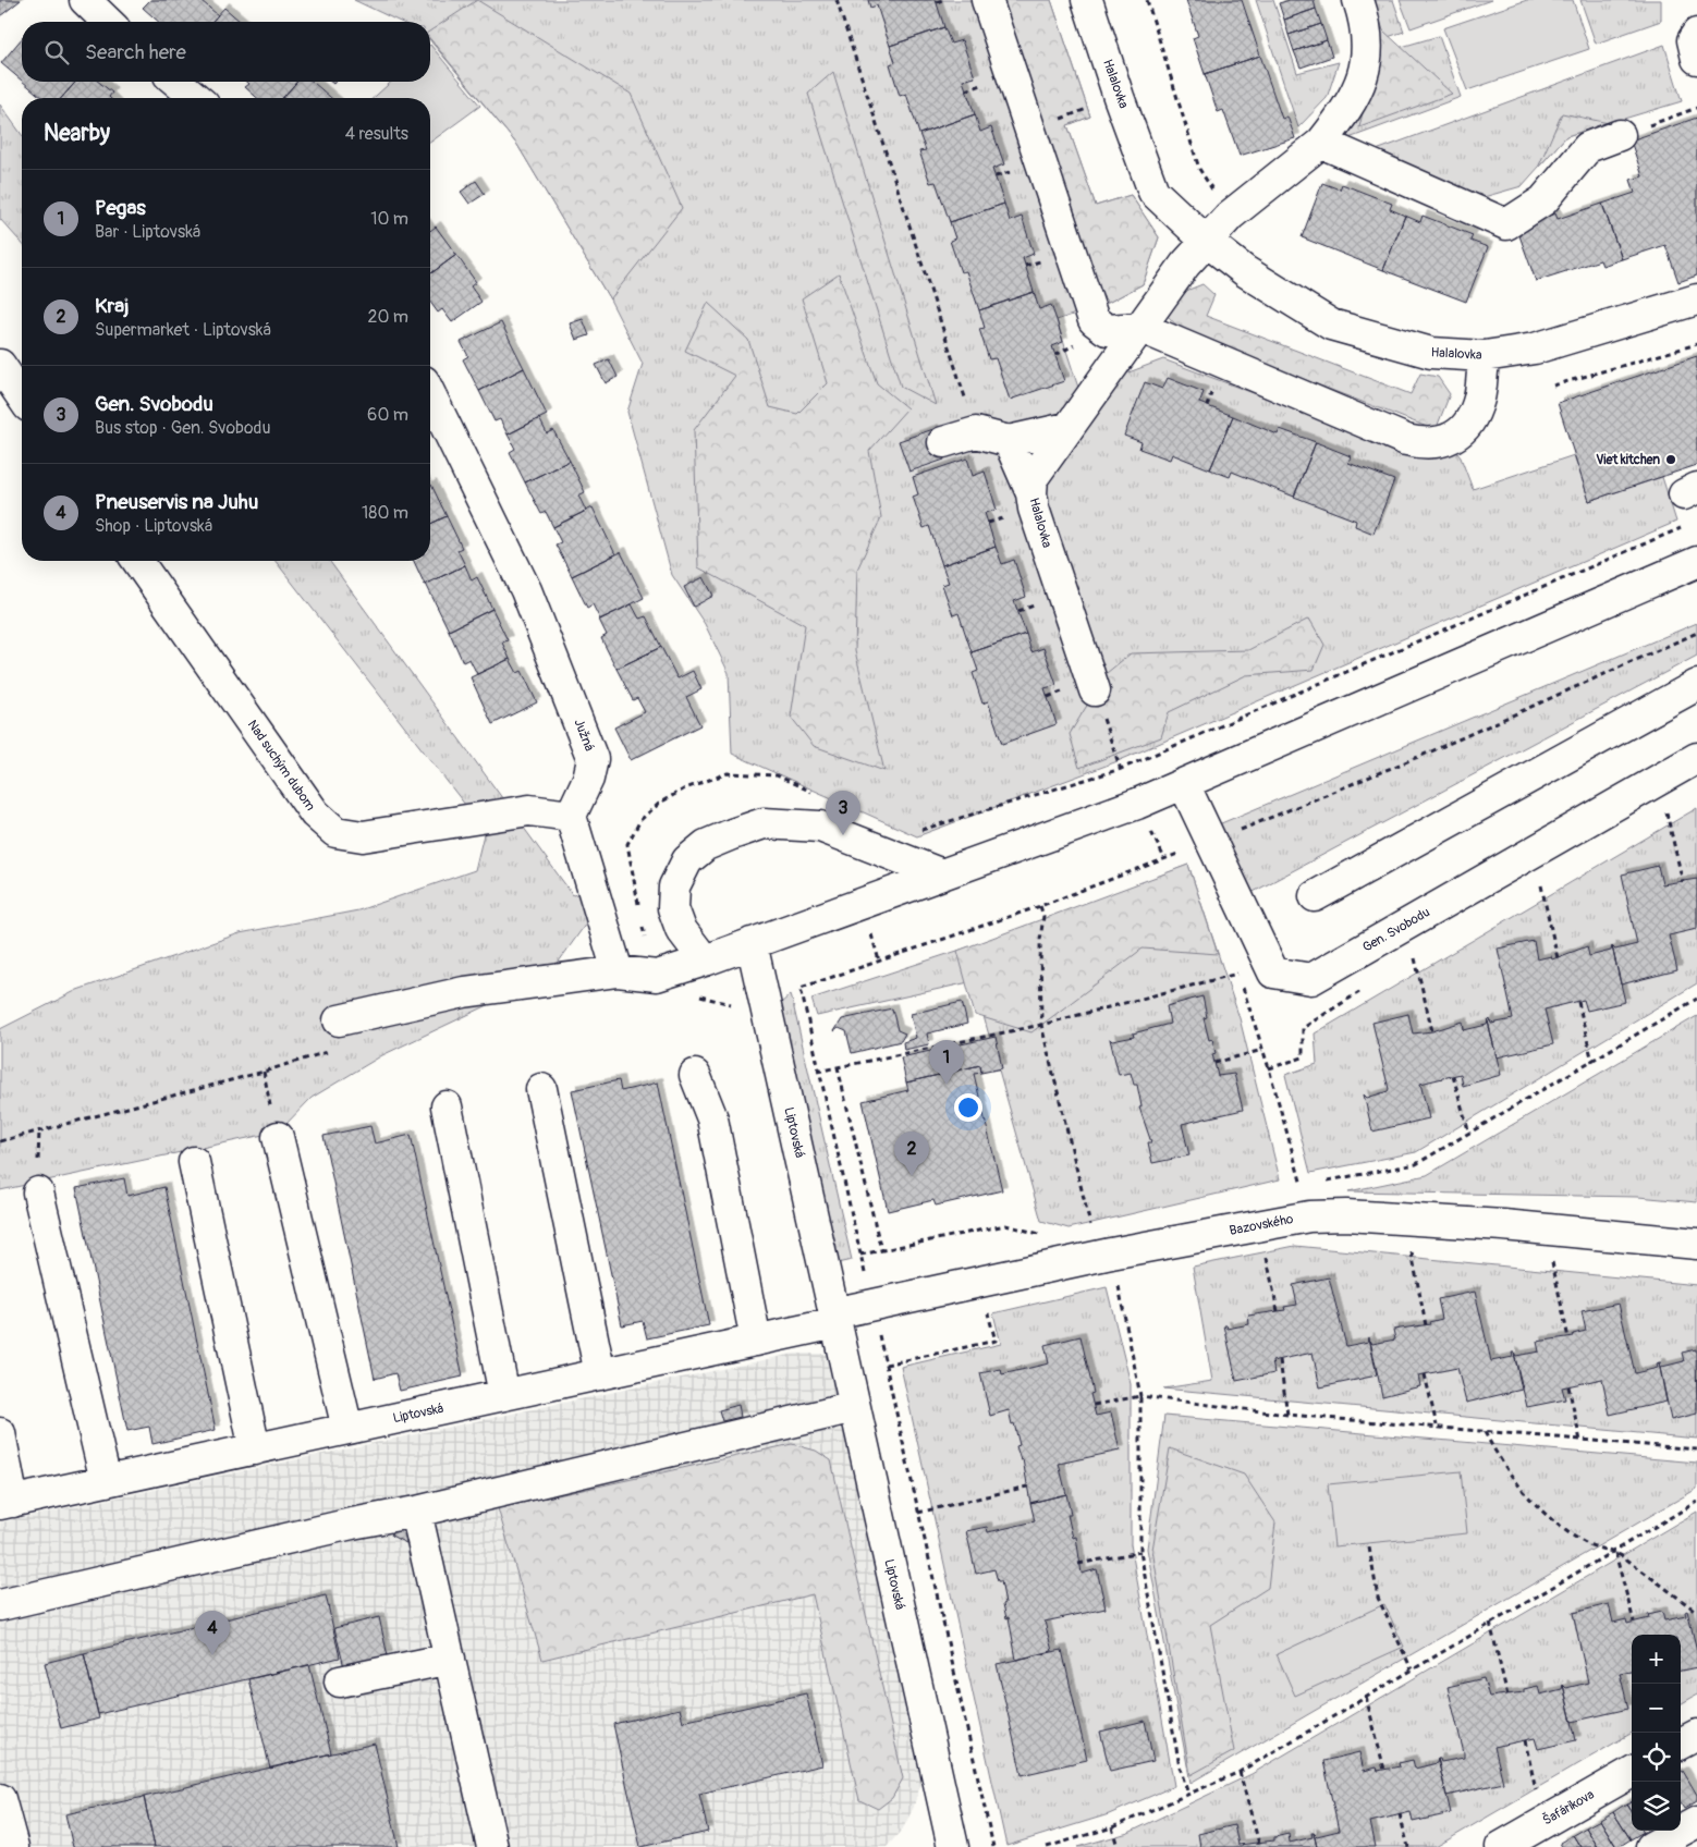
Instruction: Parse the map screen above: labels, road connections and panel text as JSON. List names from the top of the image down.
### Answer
{
  "streets": {
    "street": [
      "Halalovka",
      "Južná",
      "Nad suchým dubom",
      "Gen. Svobodu",
      "Liptovská",
      "Bazovského",
      "Šafárikova"
    ]
  },
  "crossings": [
    ["Južná", "Nad suchým dubom"],
    ["Liptovská", "Bazovského"]
  ],
  "places": ["Viet kitchen"],
  "page": {
    "search": "Search here",
    "heading": ["Nearby", "4 results"],
    "list": [
      {
        "mark": "1",
        "name": "Pegas",
        "note": "Bar · Liptovská",
        "value": "10 m"
      },
      {
        "mark": "2",
        "name": "Kraj",
        "note": "Supermarket · Liptovská",
        "value": "20 m"
      },
      {
        "mark": "3",
        "name": "Gen. Svobodu",
        "note": "Bus stop · Gen. Svobodu",
        "value": "60 m"
      },
      {
        "mark": "4",
        "name": "Pneuservis na Juhu",
        "note": "Shop · Liptovská",
        "value": "180 m"
      }
    ],
    "pins": [
      "3",
      "1",
      "2",
      "4"
    ],
    "map_buttons": ["+", "−"]
  }
}
